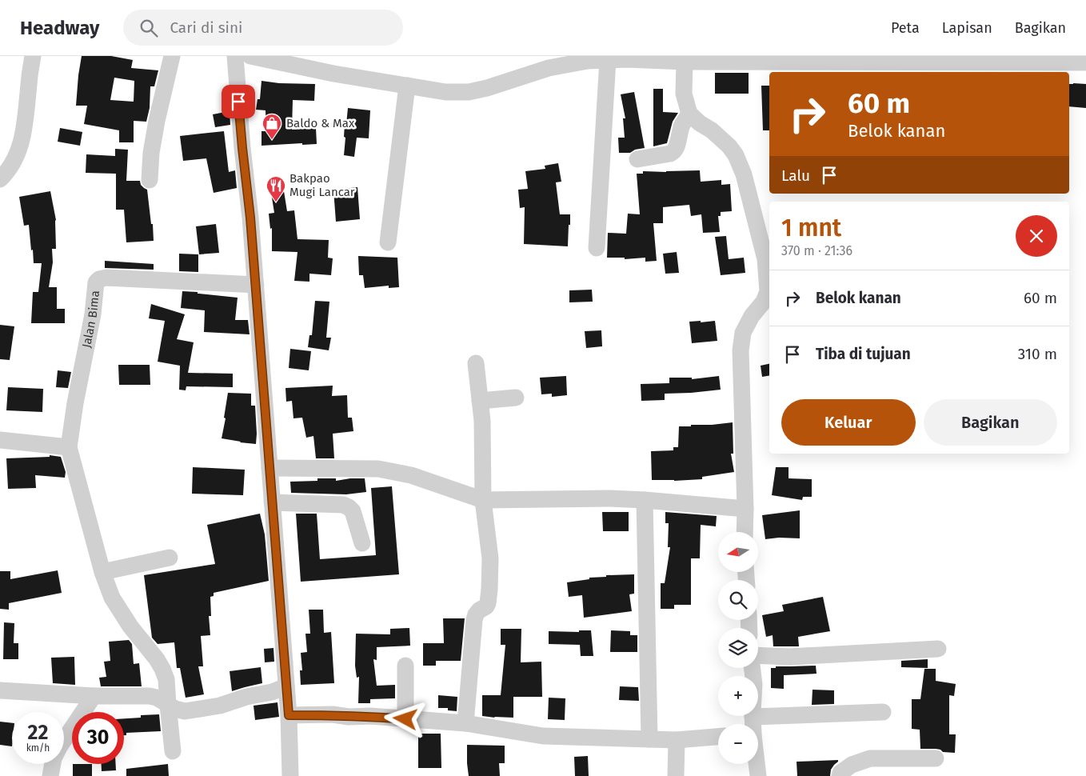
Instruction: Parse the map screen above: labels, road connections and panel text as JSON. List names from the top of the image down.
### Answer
{
  "streets": {
    "street": ["Jalan Bima"]
  },
  "places": {
    "shop": ["Baldo & Max"],
    "restaurant": ["Bakpao Mugi Lancar"]
  },
  "north": "left",
  "page": {
    "header": "Headway",
    "search": "Cari di sini",
    "nav": ["Peta", "Lapisan", "Bagikan"],
    "turn": ["60 m", "Belok kanan"],
    "then": "Lalu",
    "heading": ["1 mnt", "370 m · 21:36"],
    "list": [
      {
        "name": "Belok kanan",
        "value": "60 m"
      },
      {
        "name": "Tiba di tujuan",
        "value": "310 m"
      }
    ],
    "buttons": ["Keluar", "Bagikan"],
    "map_buttons": ["+", "−"],
    "speed": "22 km/h",
    "limit": "30"
  }
}
